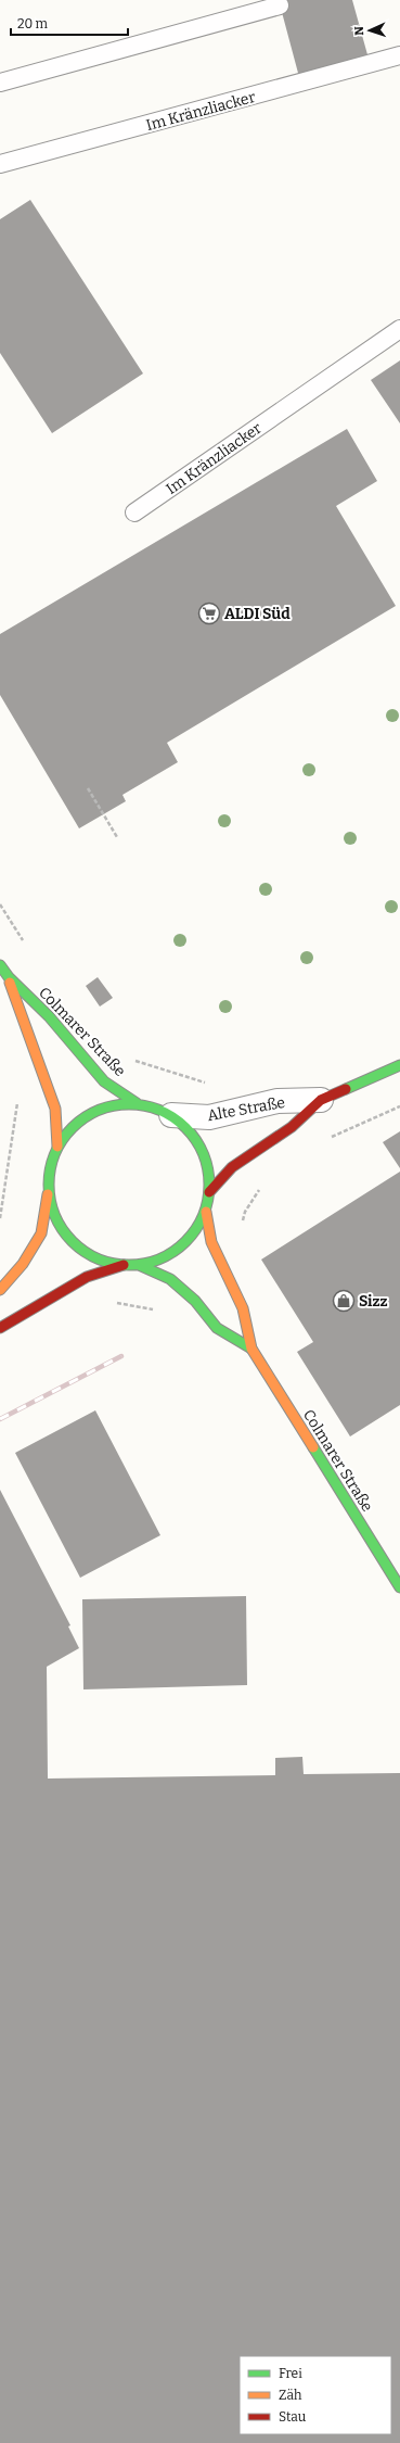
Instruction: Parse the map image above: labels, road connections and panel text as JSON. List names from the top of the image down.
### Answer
{
  "streets": {
    "main road": ["Colmarer Straße", "Alte Straße"],
    "lane": ["Im Kränzliacker"]
  },
  "places": {
    "supermarket": ["ALDI Süd"],
    "shop": ["Sizz"]
  },
  "legend": ["Frei", "Zäh", "Stau"],
  "scale_bar": "20 m",
  "north": "left"
}
